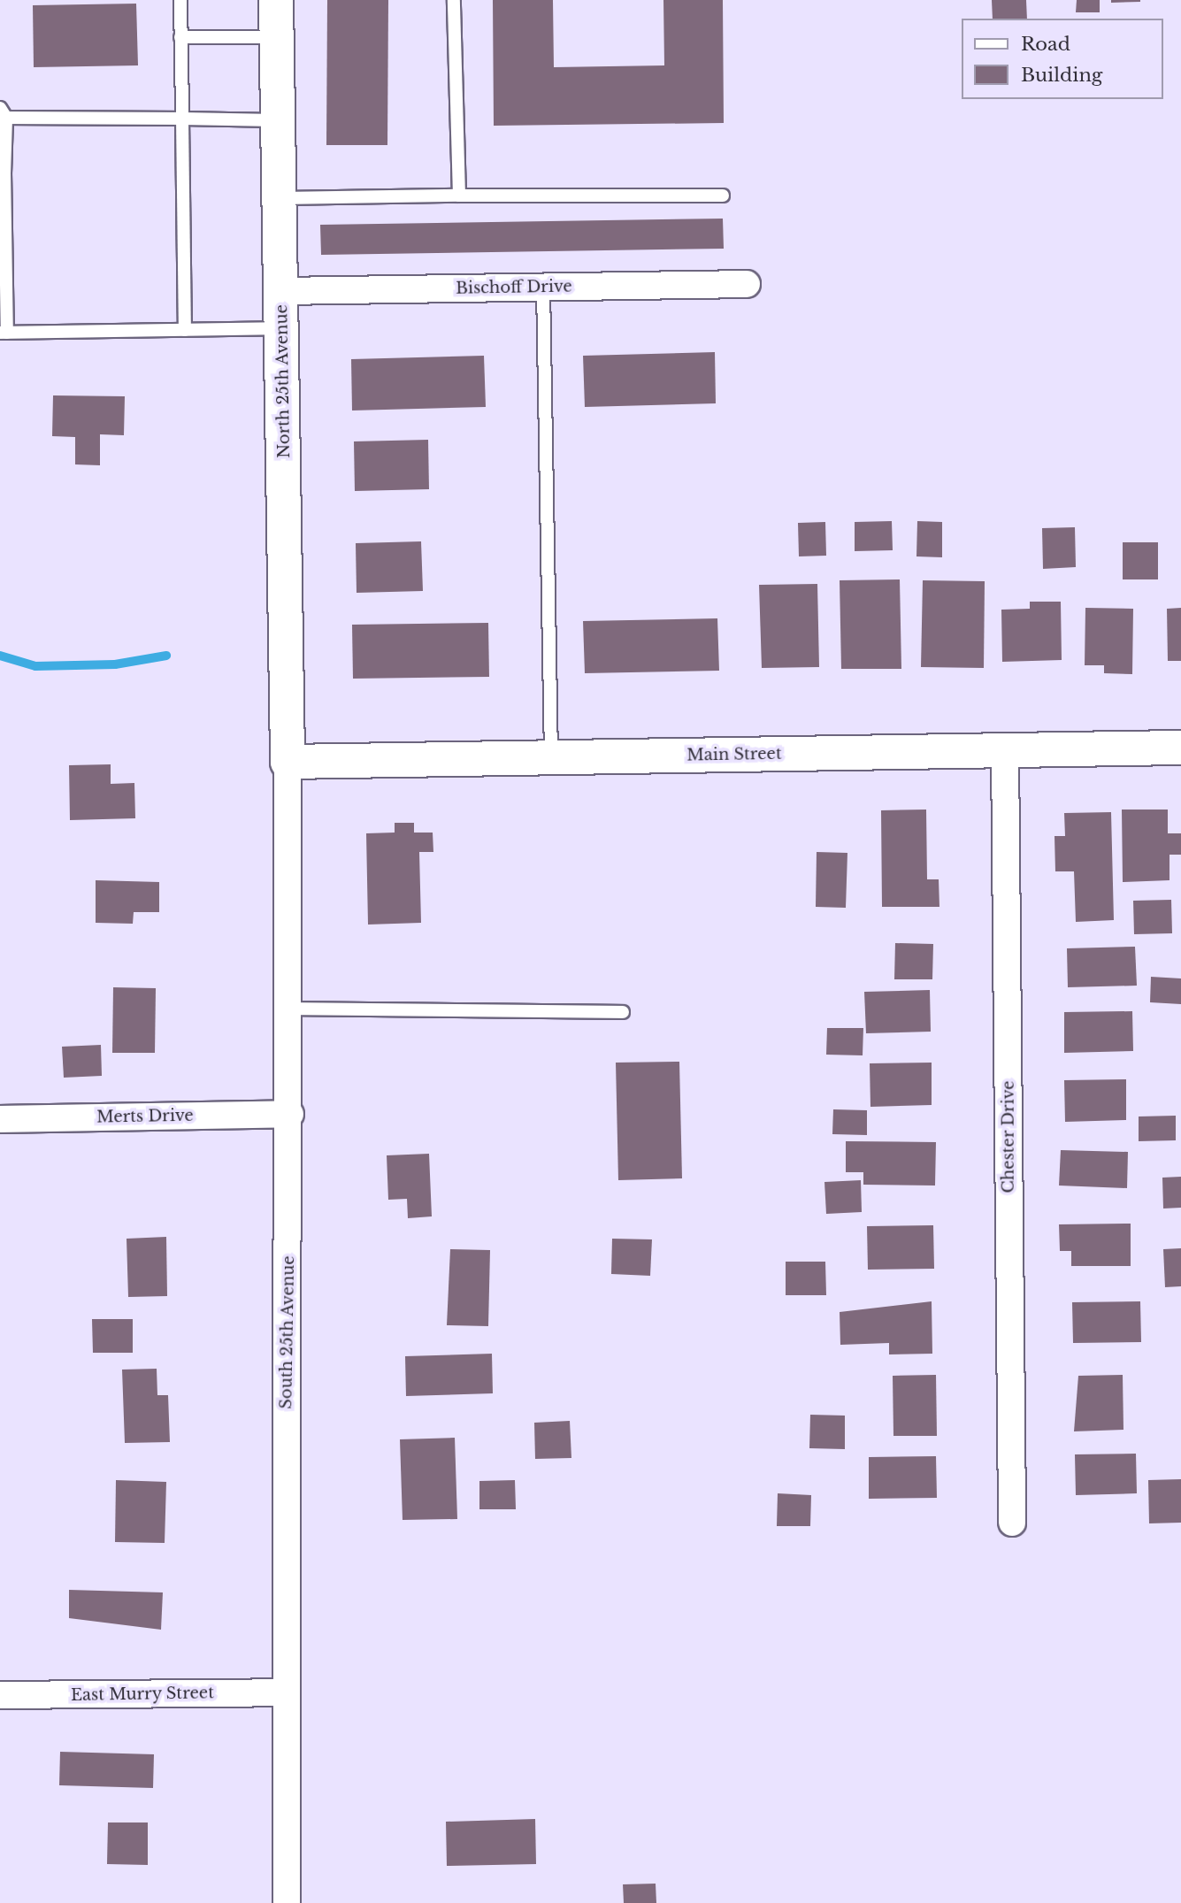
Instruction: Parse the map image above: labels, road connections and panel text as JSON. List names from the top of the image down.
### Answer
{
  "streets": {
    "street": [
      "Bischoff Drive",
      "North 25th Avenue",
      "Main Street",
      "Merts Drive",
      "Chester Drive",
      "South 25th Avenue",
      "East Murry Street"
    ]
  },
  "crossings": [
    ["Bischoff Drive", "North 25th Avenue"],
    ["North 25th Avenue", "Main Street"],
    ["North 25th Avenue", "South 25th Avenue"],
    ["Main Street", "Chester Drive"],
    ["Main Street", "South 25th Avenue"],
    ["Merts Drive", "South 25th Avenue"],
    ["South 25th Avenue", "East Murry Street"]
  ],
  "legend": ["Road", "Building"]
}
